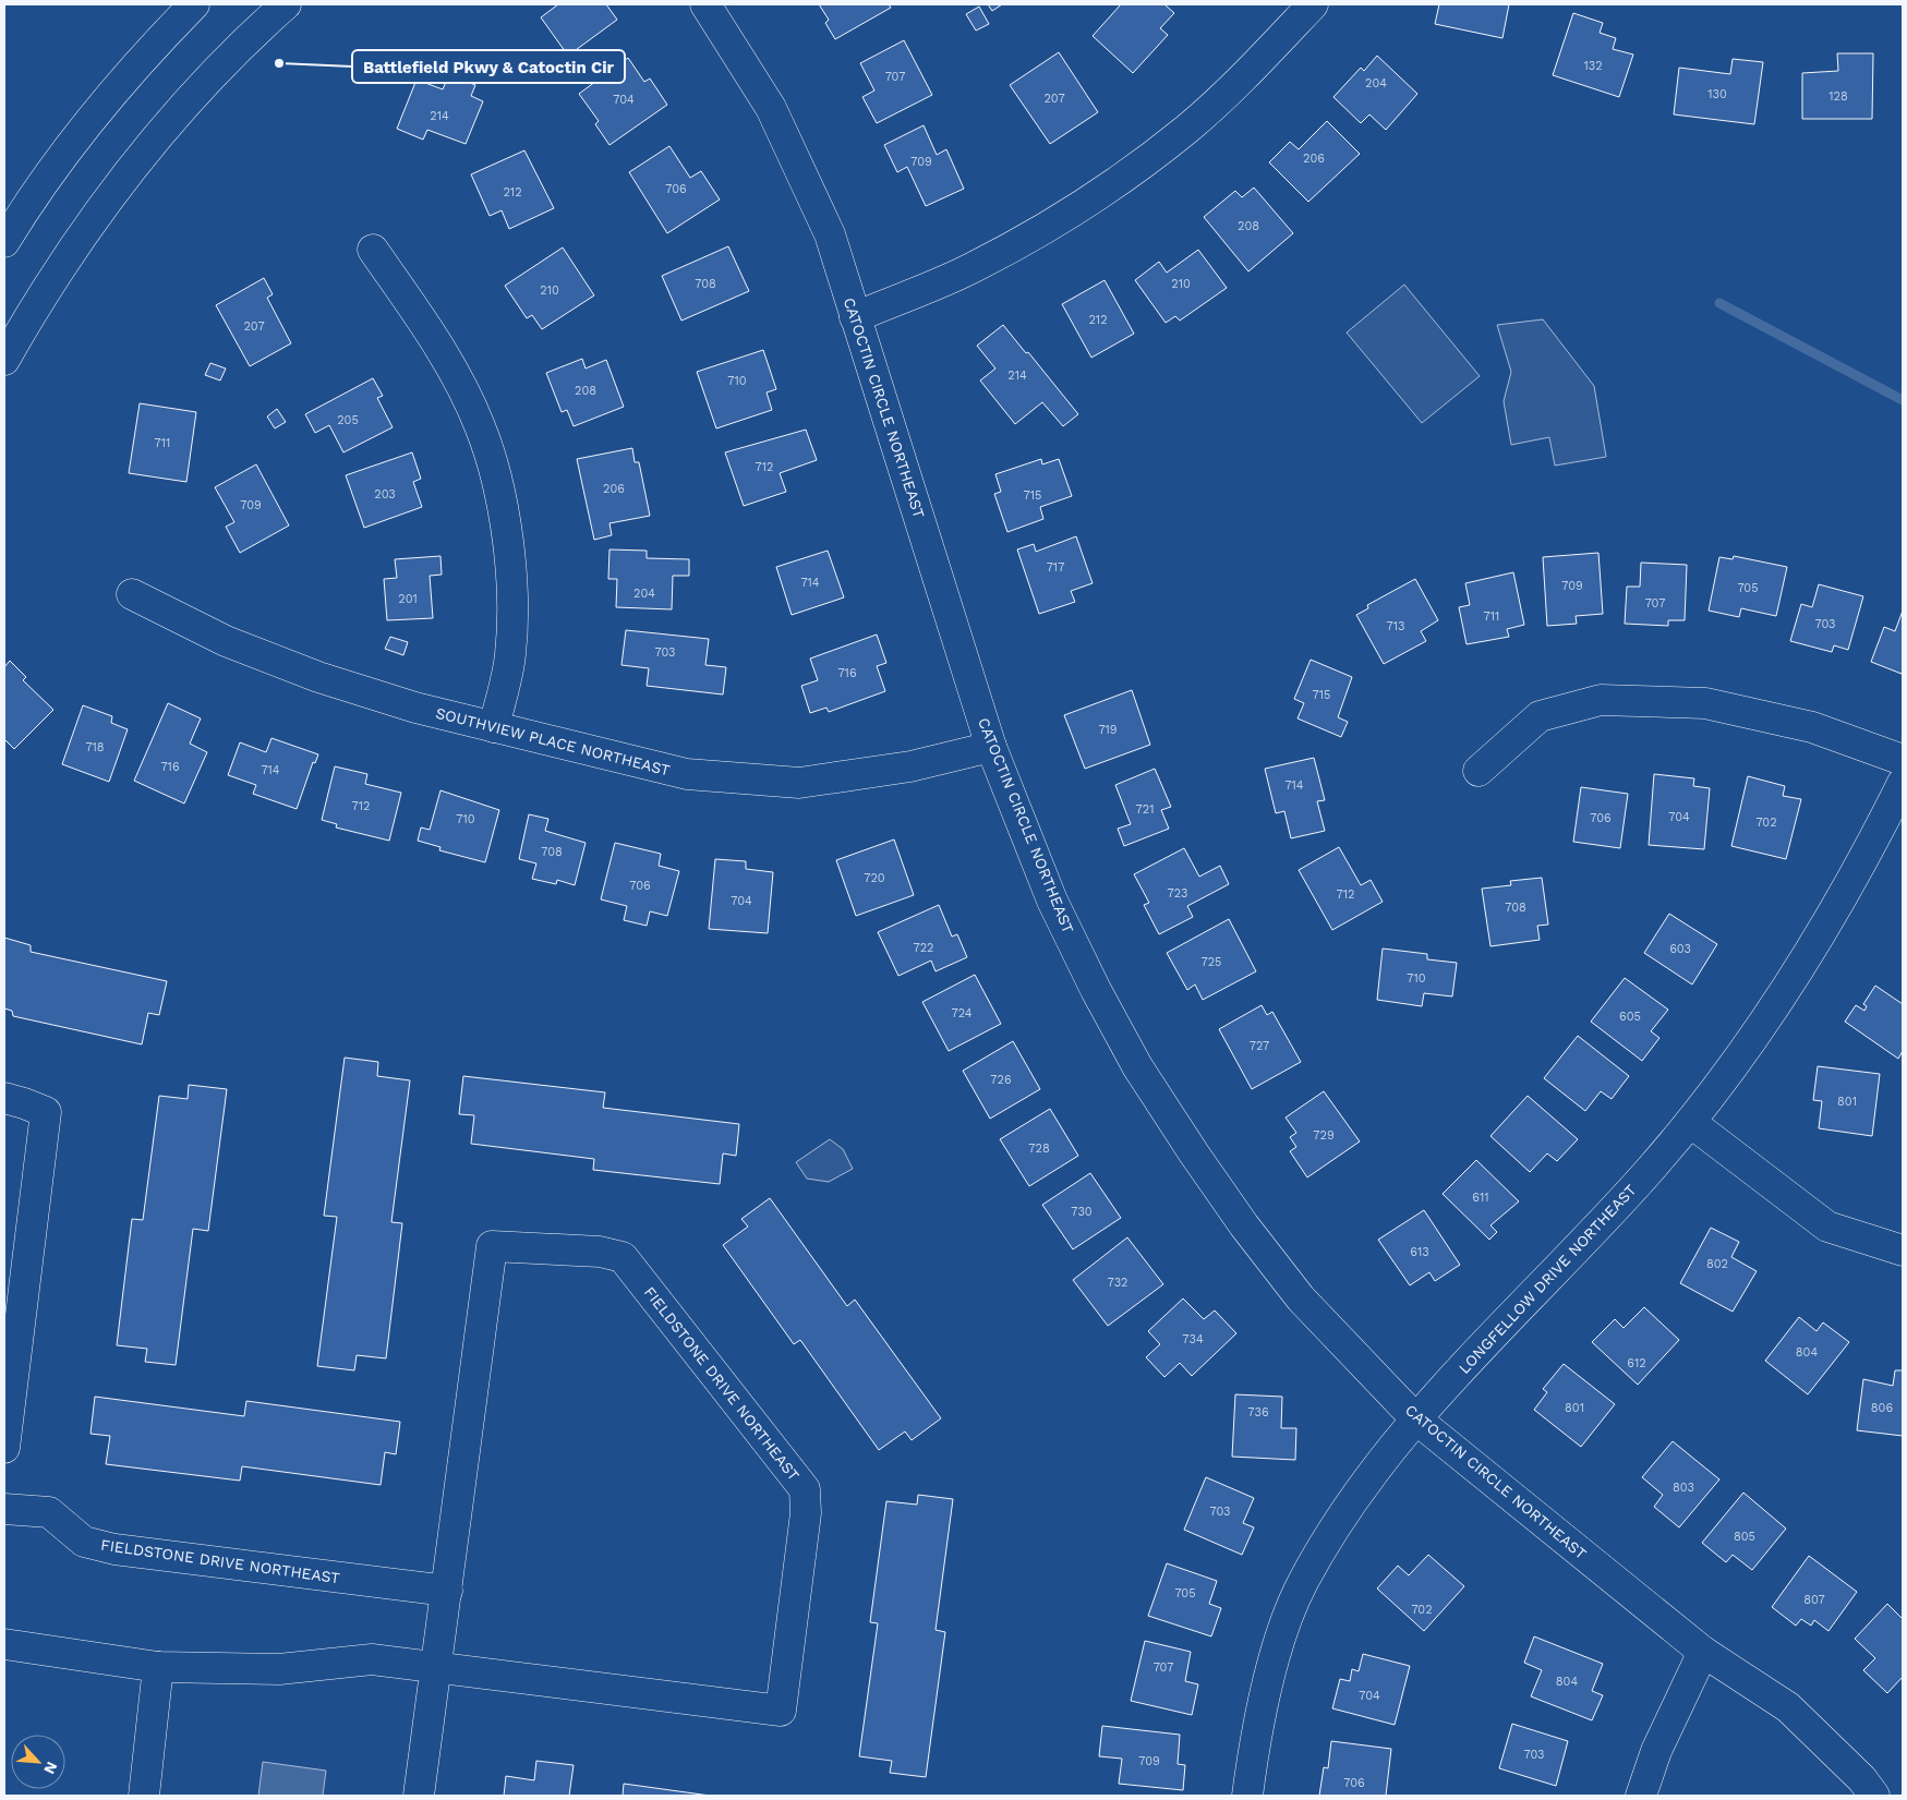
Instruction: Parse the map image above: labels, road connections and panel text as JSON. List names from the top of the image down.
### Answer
{
  "streets": {
    "street": [
      "CATOCTIN CIRCLE NORTHEAST",
      "SOUTHVIEW PLACE NORTHEAST",
      "LONGFELLOW DRIVE NORTHEAST",
      "FIELDSTONE DRIVE NORTHEAST"
    ]
  },
  "crossings": [
    ["CATOCTIN CIRCLE NORTHEAST", "SOUTHVIEW PLACE NORTHEAST"],
    ["CATOCTIN CIRCLE NORTHEAST", "LONGFELLOW DRIVE NORTHEAST"]
  ],
  "places": ["Battlefield Pkwy & Catoctin Cir"],
  "house_numbers": [
    "132",
    "707",
    "204",
    "130",
    "128",
    "207",
    "704",
    "214",
    "206",
    "709",
    "706",
    "212",
    "208",
    "708",
    "210",
    "210",
    "212",
    "207",
    "214",
    "710",
    "208",
    "205",
    "711",
    "712",
    "206",
    "203",
    "715",
    "709",
    "717",
    "714",
    "709",
    "705",
    "204",
    "201",
    "707",
    "711",
    "703",
    "713",
    "703",
    "716",
    "715",
    "719",
    "718",
    "716",
    "714",
    "714",
    "712",
    "721",
    "704",
    "706",
    "710",
    "702",
    "708",
    "720",
    "706",
    "723",
    "712",
    "704",
    "708",
    "722",
    "603",
    "725",
    "710",
    "724",
    "605",
    "727",
    "726",
    "801",
    "729",
    "728",
    "611",
    "730",
    "613",
    "802",
    "732",
    "734",
    "804",
    "612",
    "801",
    "806",
    "736",
    "803",
    "703",
    "805",
    "705",
    "807",
    "702",
    "707",
    "804",
    "704",
    "703",
    "709",
    "706"
  ],
  "north": "bottom right"
}
